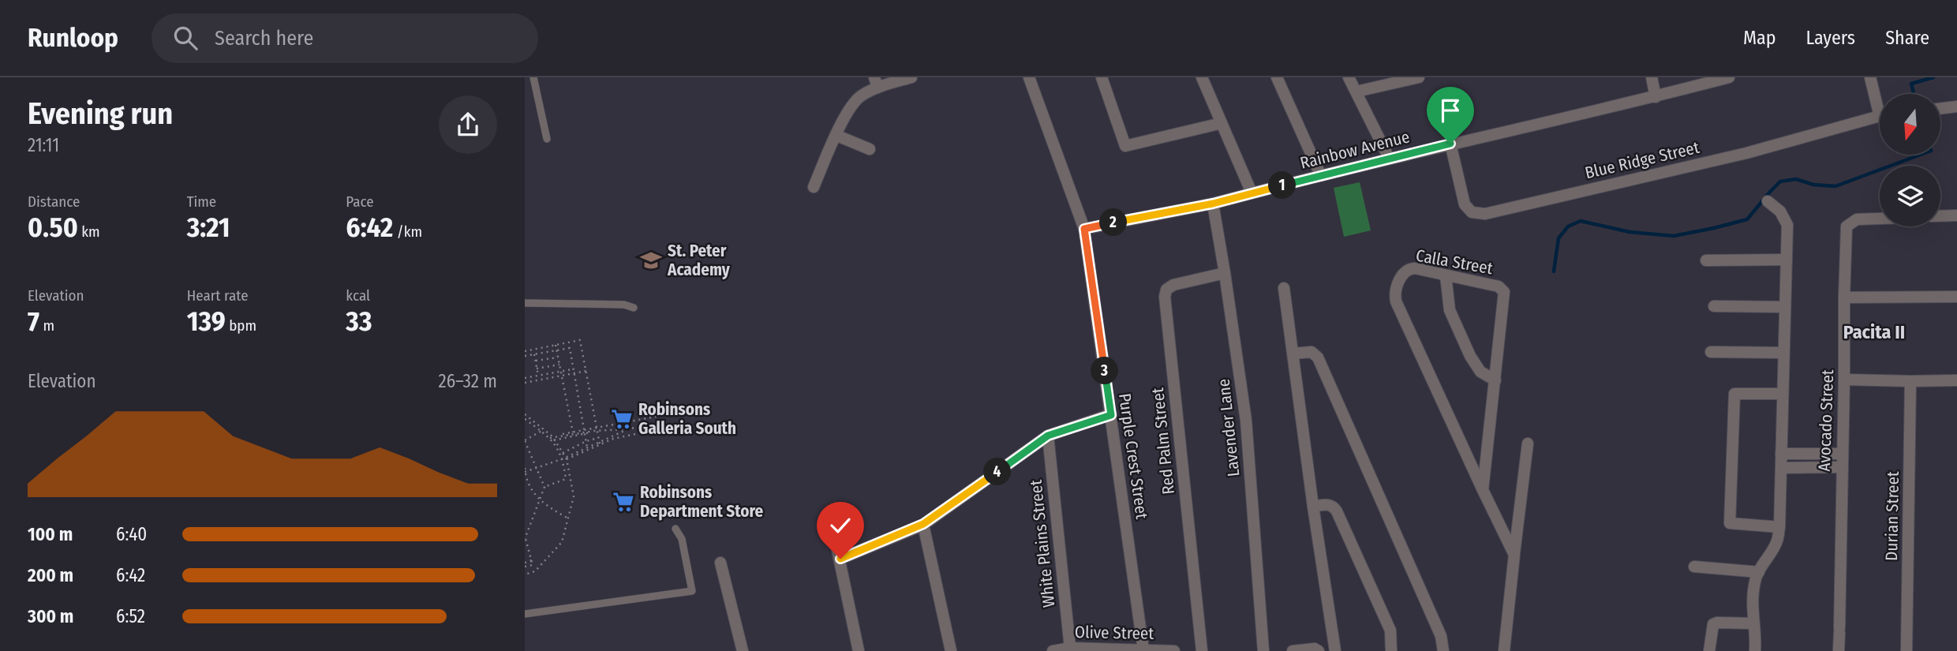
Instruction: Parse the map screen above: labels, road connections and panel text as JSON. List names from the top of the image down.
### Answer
{
  "streets": {
    "street": [
      "Rainbow Avenue",
      "Blue Ridge Street",
      "Calla Street",
      "Avocado Street",
      "Lavender Lane",
      "Red Palm Street",
      "Purple Crest Street",
      "Durian Street",
      "White Plains Street",
      "Olive Street"
    ]
  },
  "crossings": [
    ["Rainbow Avenue", "Blue Ridge Street"],
    ["Rainbow Avenue", "Lavender Lane"],
    ["Rainbow Avenue", "Purple Crest Street"],
    ["Lavender Lane", "Red Palm Street"],
    ["Purple Crest Street", "Olive Street"],
    ["White Plains Street", "Olive Street"]
  ],
  "districts": ["Pacita II"],
  "places": {
    "school or university": ["St. Peter Academy"],
    "supermarket": ["Robinsons Galleria South", "Robinsons Department Store"]
  },
  "north": "bottom",
  "page": {
    "header": "Runloop",
    "search": "Search here",
    "nav": ["Map", "Layers", "Share"],
    "heading": ["Evening run", "21:11"],
    "stats": [
      ["Distance", "0.50 km"],
      ["Time", "3:21"],
      ["Pace", "6:42 /km"],
      ["Elevation", "7 m"],
      ["Heart rate", "139 bpm"],
      ["kcal", "33"]
    ],
    "pins": [
      "1",
      "2",
      "3",
      "4"
    ],
    "chart": ["Elevation", "26–32 m"],
    "list": [
      {
        "name": "100 m",
        "note": "6:40"
      },
      {
        "name": "200 m",
        "note": "6:42"
      },
      {
        "name": "300 m",
        "note": "6:52"
      }
    ]
  }
}
